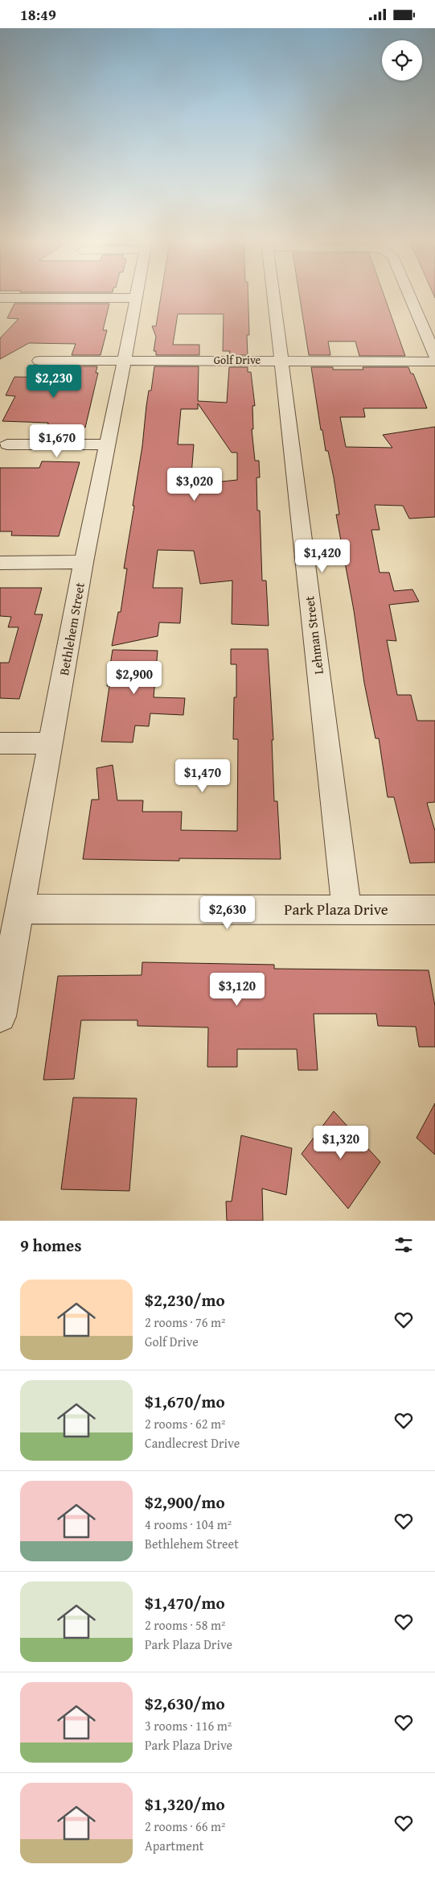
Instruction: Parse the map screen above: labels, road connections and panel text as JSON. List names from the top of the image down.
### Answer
{
  "streets": {
    "street": [
      "Golf Drive",
      "Bethlehem Street",
      "Lehman Street",
      "Park Plaza Drive"
    ]
  },
  "crossings": [
    ["Golf Drive", "Bethlehem Street"],
    ["Golf Drive", "Lehman Street"],
    ["Bethlehem Street", "Park Plaza Drive"],
    ["Lehman Street", "Park Plaza Drive"]
  ],
  "page": {
    "status": "18:49",
    "price": [
      "$2,230",
      "$1,670",
      "$3,020",
      "$1,420",
      "$2,900",
      "$1,470",
      "$2,630",
      "$3,120",
      "$1,320"
    ],
    "heading": "9 homes",
    "list": [
      {
        "name": "$2,230/mo",
        "note": "2 rooms · 76 m² · Golf Drive"
      },
      {
        "name": "$1,670/mo",
        "note": "2 rooms · 62 m² · Candlecrest Drive"
      },
      {
        "name": "$2,900/mo",
        "note": "4 rooms · 104 m² · Bethlehem Street"
      },
      {
        "name": "$1,470/mo",
        "note": "2 rooms · 58 m² · Park Plaza Drive"
      },
      {
        "name": "$2,630/mo",
        "note": "3 rooms · 116 m² · Park Plaza Drive"
      },
      {
        "name": "$1,320/mo",
        "note": "2 rooms · 66 m² · Apartment"
      }
    ]
  }
}
